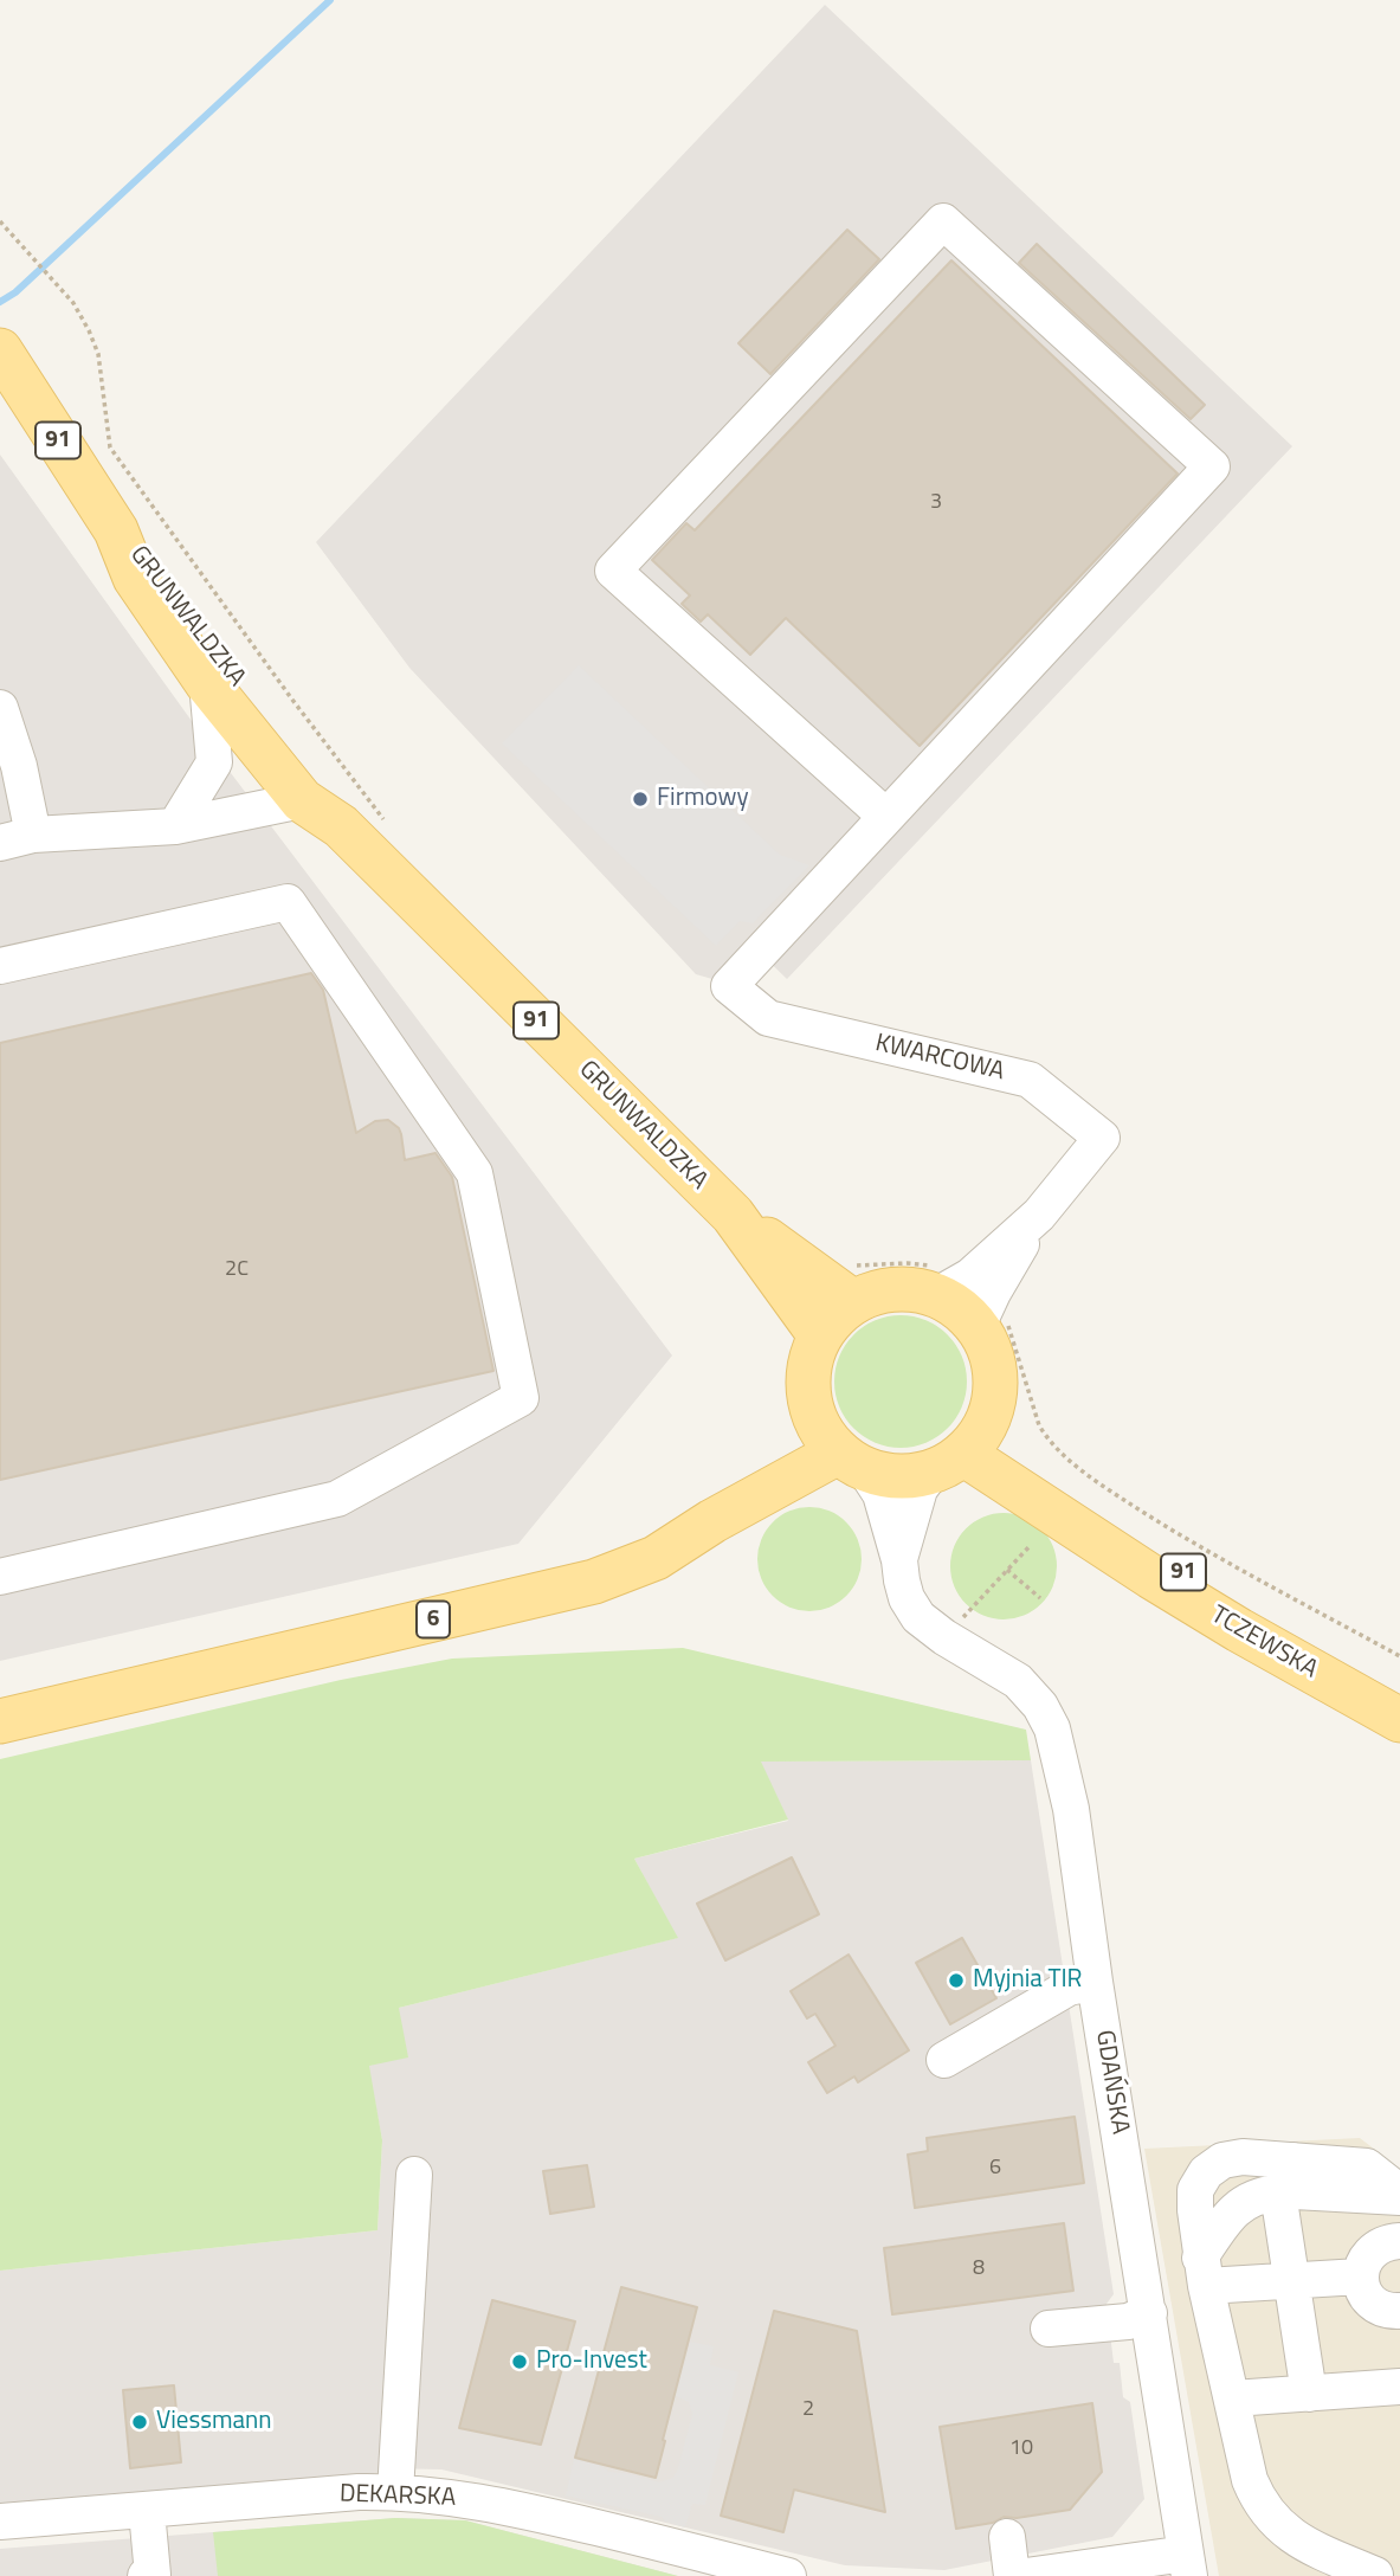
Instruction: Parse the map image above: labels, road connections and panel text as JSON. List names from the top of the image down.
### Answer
{
  "streets": {
    "main road": [
      "91",
      "GRUNWALDZKA",
      "6",
      "TCZEWSKA"
    ],
    "street": ["KWARCOWA", "GDAŃSKA", "DEKARSKA"]
  },
  "crossings": [
    ["GRUNWALDZKA", "KWARCOWA"],
    ["GRUNWALDZKA", "6"],
    ["GRUNWALDZKA", "TCZEWSKA"],
    ["GRUNWALDZKA", "GDAŃSKA"],
    ["KWARCOWA", "6"],
    ["KWARCOWA", "TCZEWSKA"],
    ["KWARCOWA", "GDAŃSKA"],
    ["6", "TCZEWSKA"],
    ["6", "GDAŃSKA"],
    ["TCZEWSKA", "GDAŃSKA"]
  ],
  "places": [
    "Firmowy",
    "Myjnia TIR",
    "Pro-Invest",
    "Viessmann"
  ],
  "house_numbers": [
    "3",
    "2C",
    "6",
    "8",
    "2",
    "10"
  ]
}
